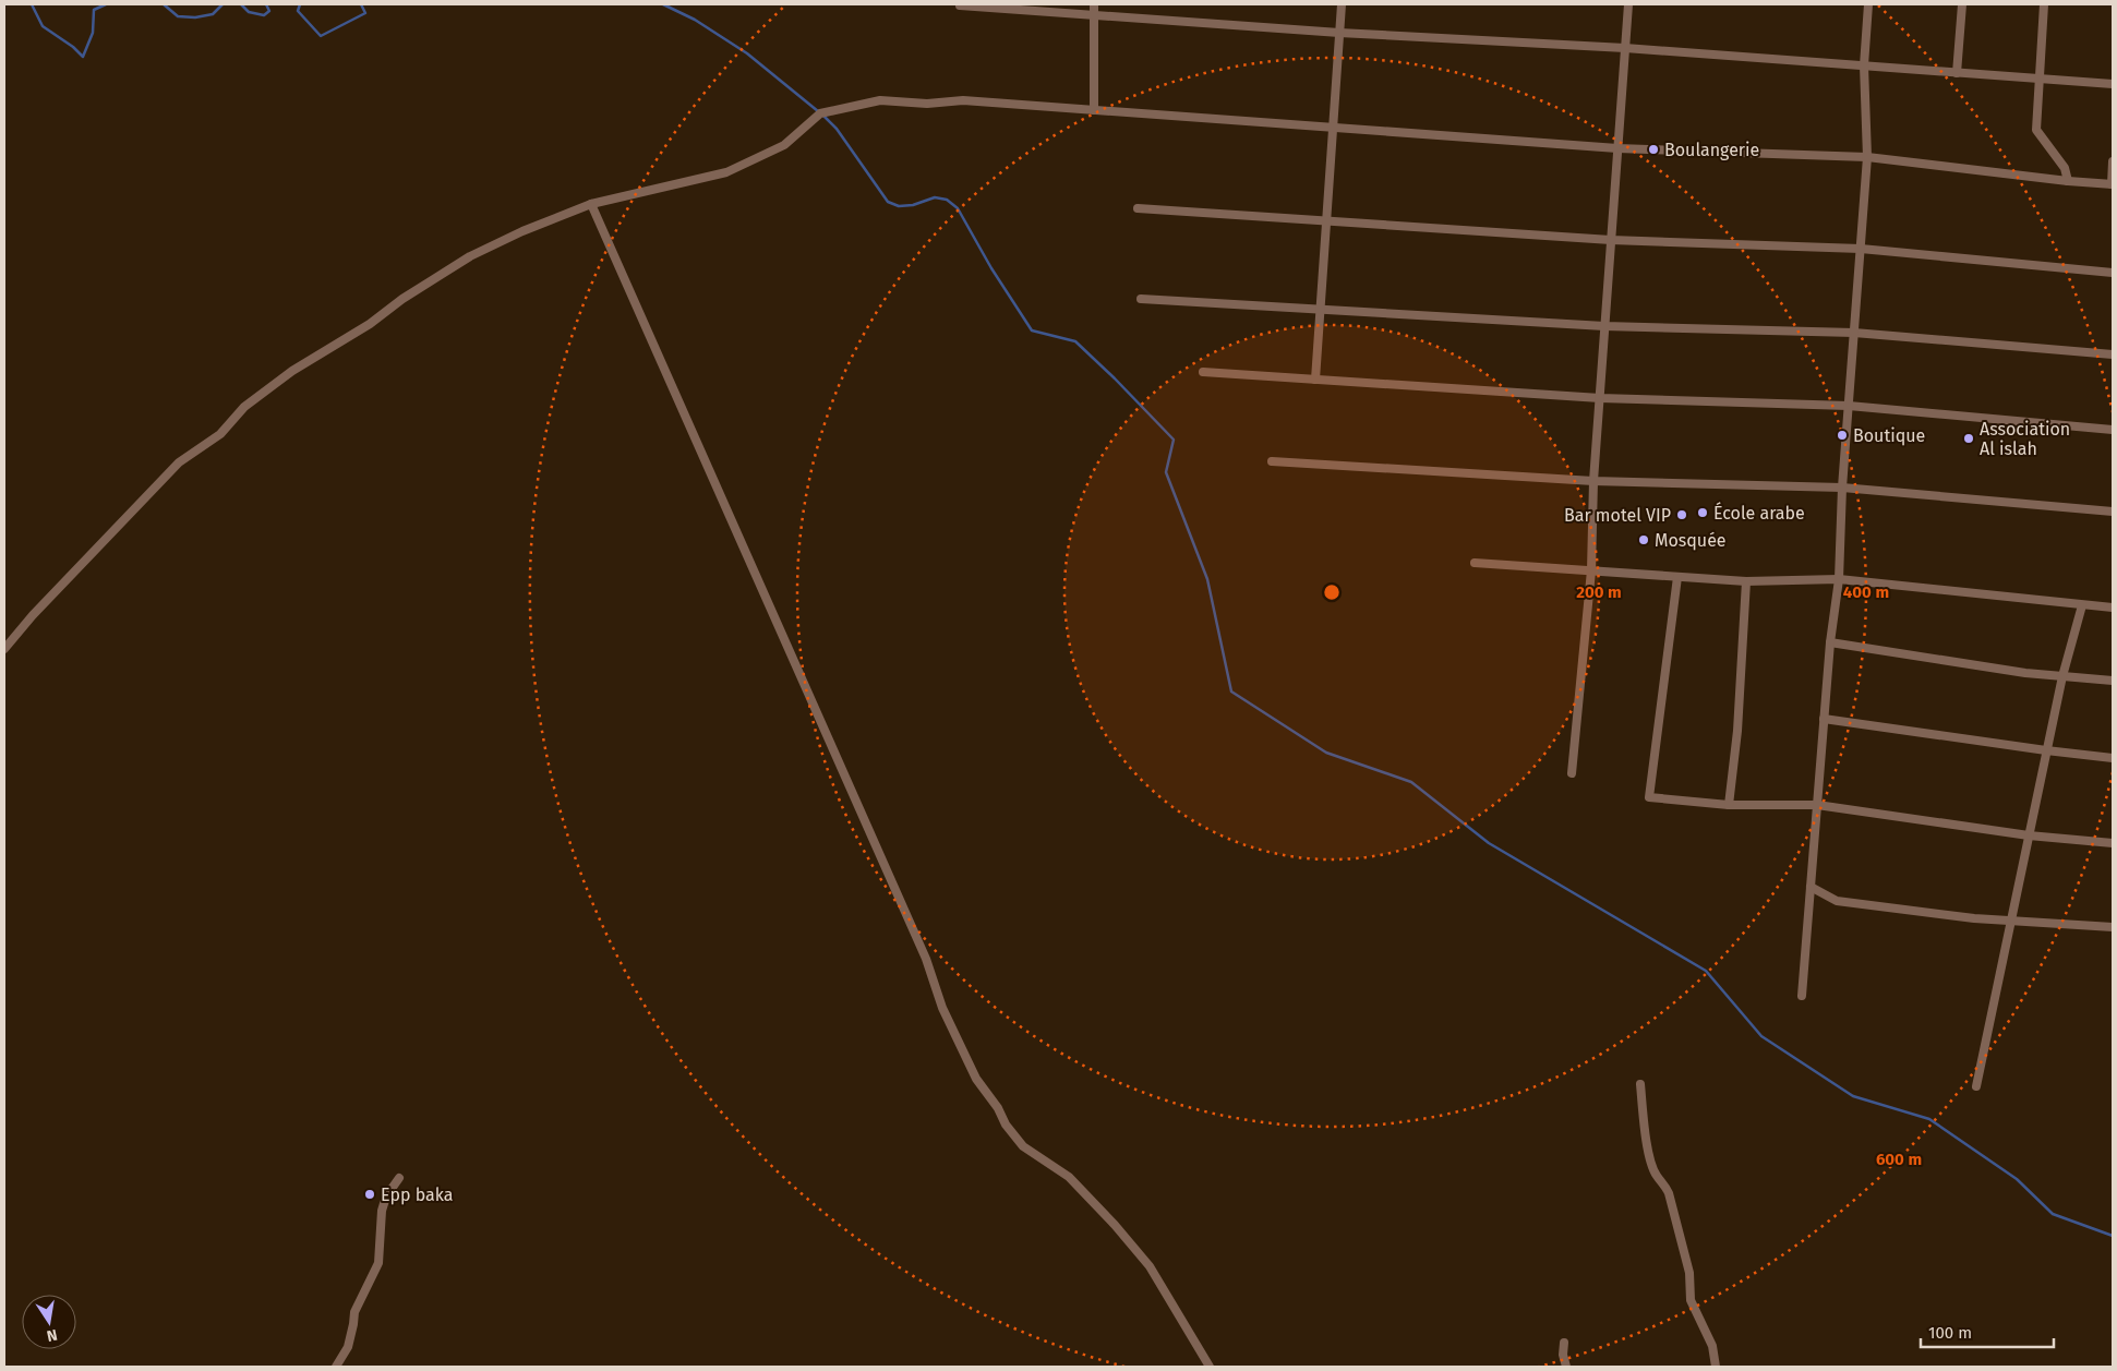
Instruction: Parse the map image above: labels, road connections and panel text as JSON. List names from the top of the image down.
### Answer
{
  "places": [
    "Boulangerie",
    "Boutique",
    "Association Al islah",
    "École arabe",
    "Bar motel VIP",
    "Mosquée",
    "Epp baka"
  ],
  "scale_bar": "100 m",
  "north": "bottom",
  "rings": ["200 m", "400 m", "600 m"]
}
